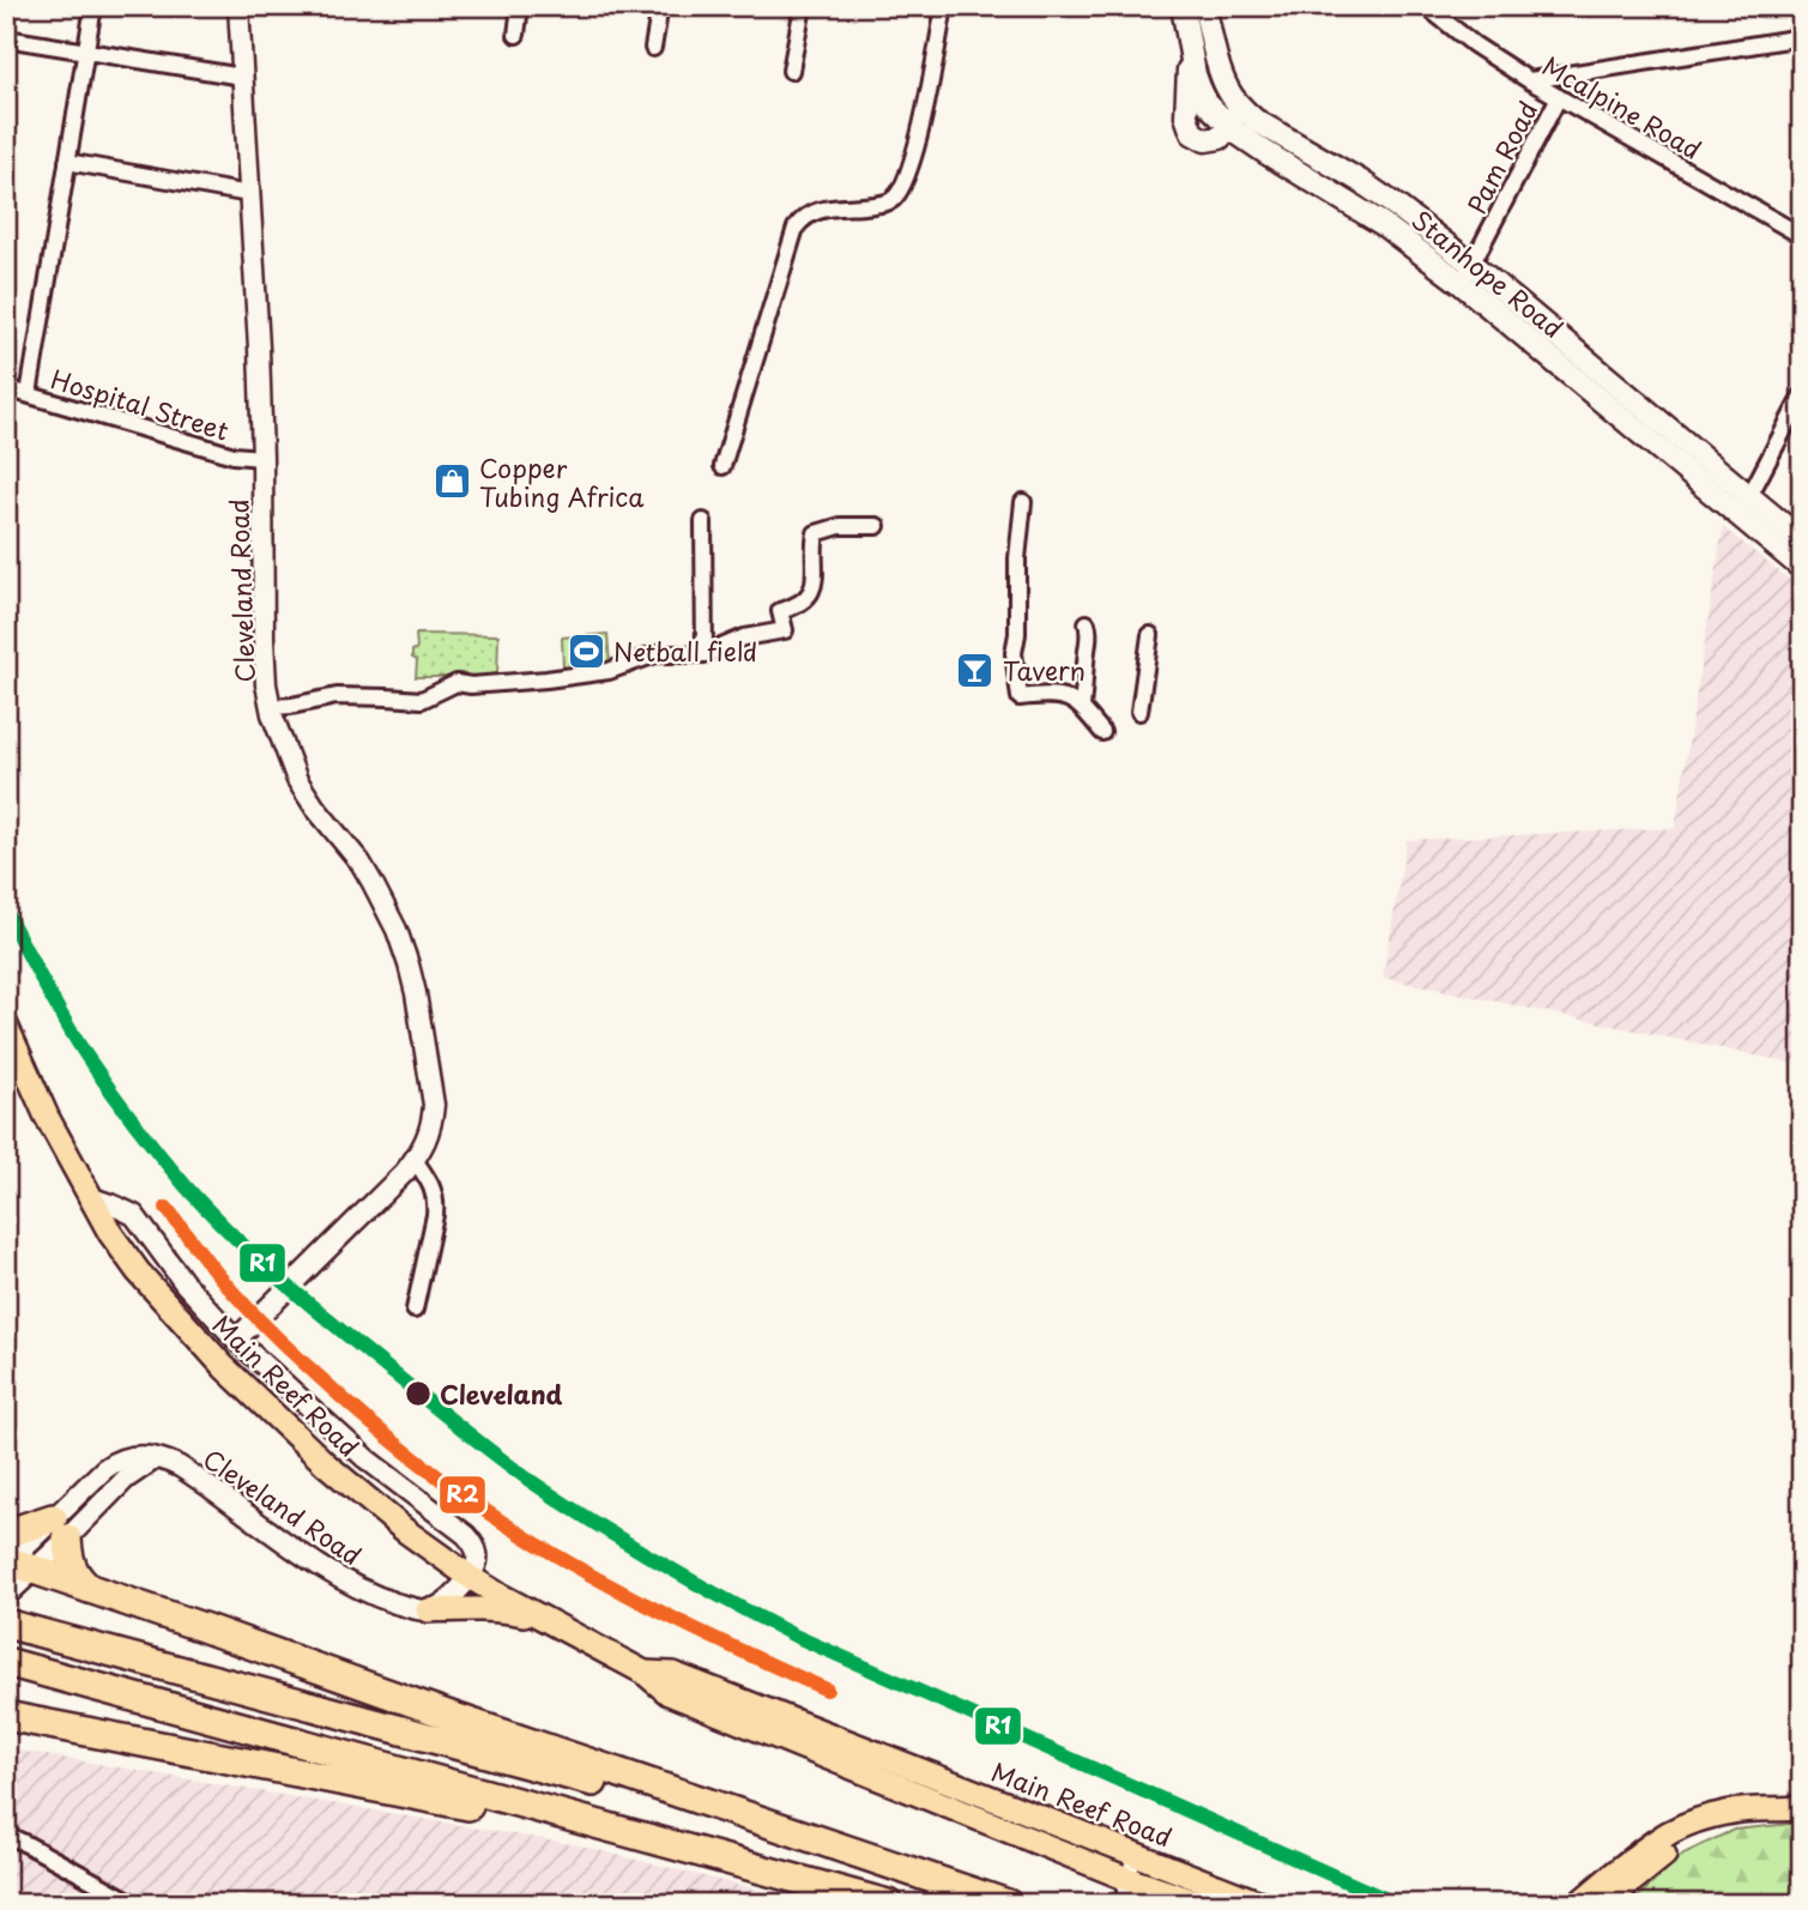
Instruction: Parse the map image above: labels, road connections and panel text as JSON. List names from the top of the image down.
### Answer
{
  "streets": {
    "main road": ["Stanhope Road", "Main Reef Road"],
    "street": [
      "Mcalpine Road",
      "Pam Road",
      "Hospital Street",
      "Cleveland Road"
    ]
  },
  "crossings": [
    ["Mcalpine Road", "Pam Road"],
    ["Pam Road", "Stanhope Road"],
    ["Hospital Street", "Cleveland Road"]
  ],
  "places": {
    "shop": ["Copper Tubing Africa"],
    "sports": ["Netball field"],
    "bar": ["Tavern"],
    "other": ["Cleveland"]
  },
  "lines": ["transit line R1", "transit line R2"]
}
